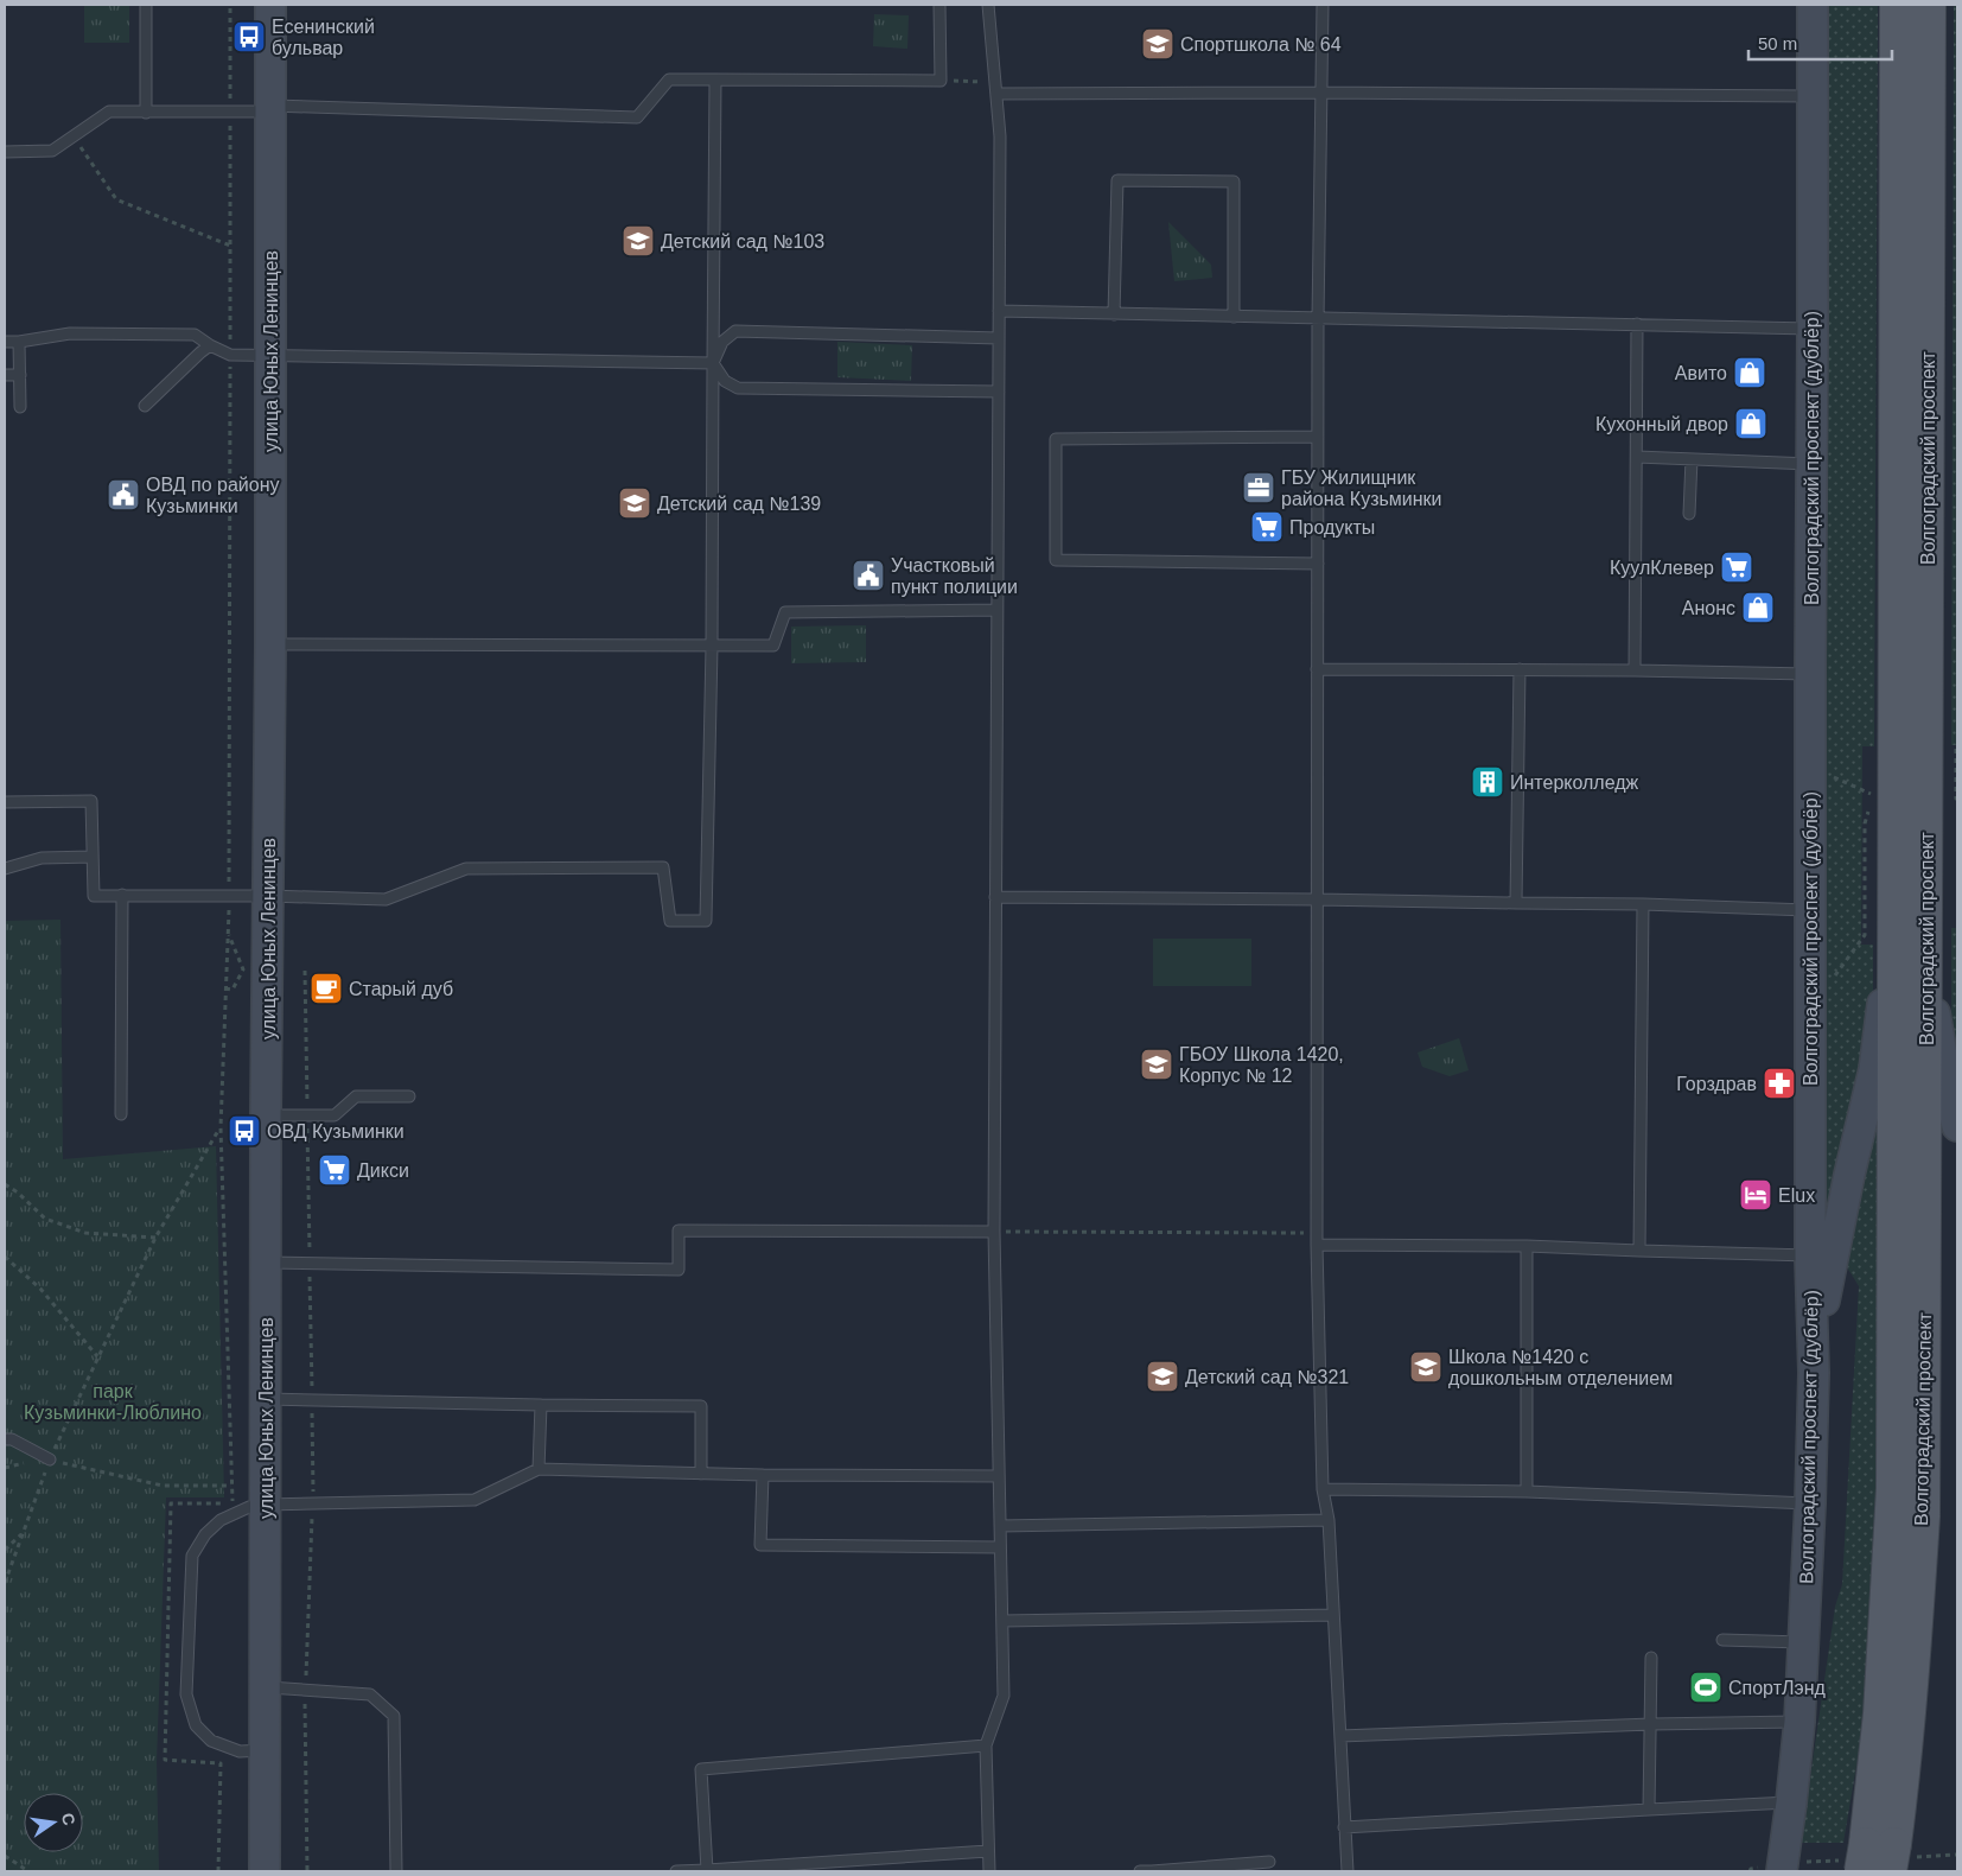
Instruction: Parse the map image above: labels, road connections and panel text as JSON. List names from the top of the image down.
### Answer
{
  "streets": {
    "main road": ["улица Юных Ленинцев", "Волгоградский проспект (дублёр)", "Волгоградский проспект"]
  },
  "parks": ["парк Кузьминки-Люблино"],
  "places": {
    "bus stop": ["Есенинский бульвар", "ОВД Кузьминки"],
    "school or university": [
      "Спортшкола № 64",
      "Детский сад №103",
      "Детский сад №139",
      "ГБОУ Школа 1420, Корпус № 12",
      "Школа №1420 с дошкольным отделением",
      "Детский сад №321"
    ],
    "shop": ["Авито", "Кухонный двор", "Анонс"],
    "office": ["ГБУ Жилищник района Кузьминки"],
    "public building": ["ОВД по району Кузьминки", "Участковый пункт полиции"],
    "supermarket": ["Продукты", "КуулКлевер", "Дикси"],
    "building": ["Интерколледж"],
    "cafe": ["Старый дуб"],
    "pharmacy": ["Горздрав"],
    "hotel": ["Elux"],
    "sports": ["СпортЛэнд"]
  },
  "scale_bar": "50 m",
  "north": "right"
}
